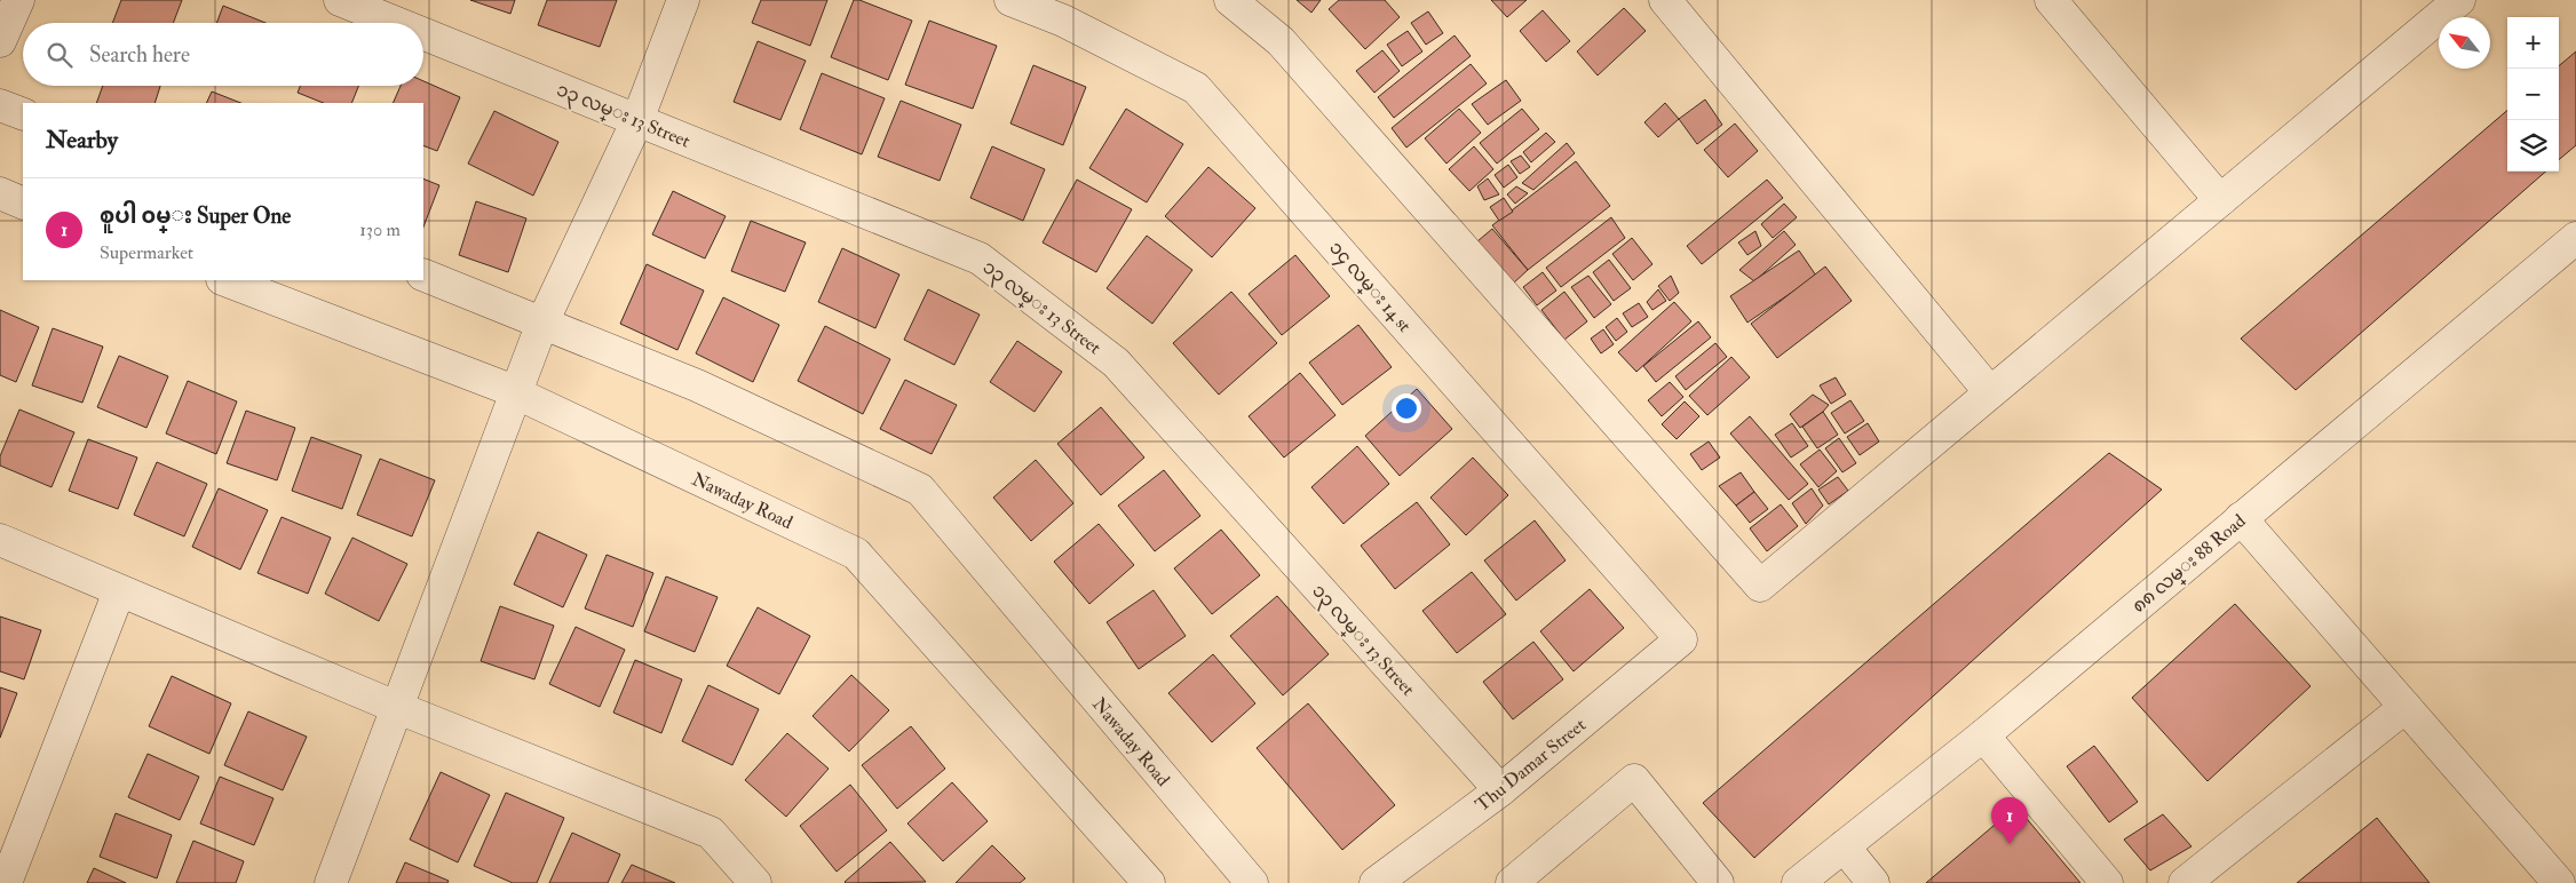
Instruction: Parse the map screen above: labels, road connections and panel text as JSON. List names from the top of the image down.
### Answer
{
  "streets": {
    "street": [
      "၁၃ လမ္း 13 Street",
      "၁၄ လမ္း 14 st",
      "Nawaday Road",
      "၈၈ လမ္း 88 Road",
      "Thu Damar Street"
    ]
  },
  "crossings": [
    ["၁၃ လမ္း 13 Street", "Thu Damar Street"],
    ["၁၄ လမ္း 14 st", "Thu Damar Street"]
  ],
  "north": "top left",
  "page": {
    "map_buttons": ["+", "−"],
    "search": "Search here",
    "heading": "Nearby",
    "list": [
      {
        "mark": "1",
        "name": "စူပါ ၀မ္း Super One",
        "note": "Supermarket",
        "value": "130 m"
      }
    ],
    "pins": "1"
  }
}
